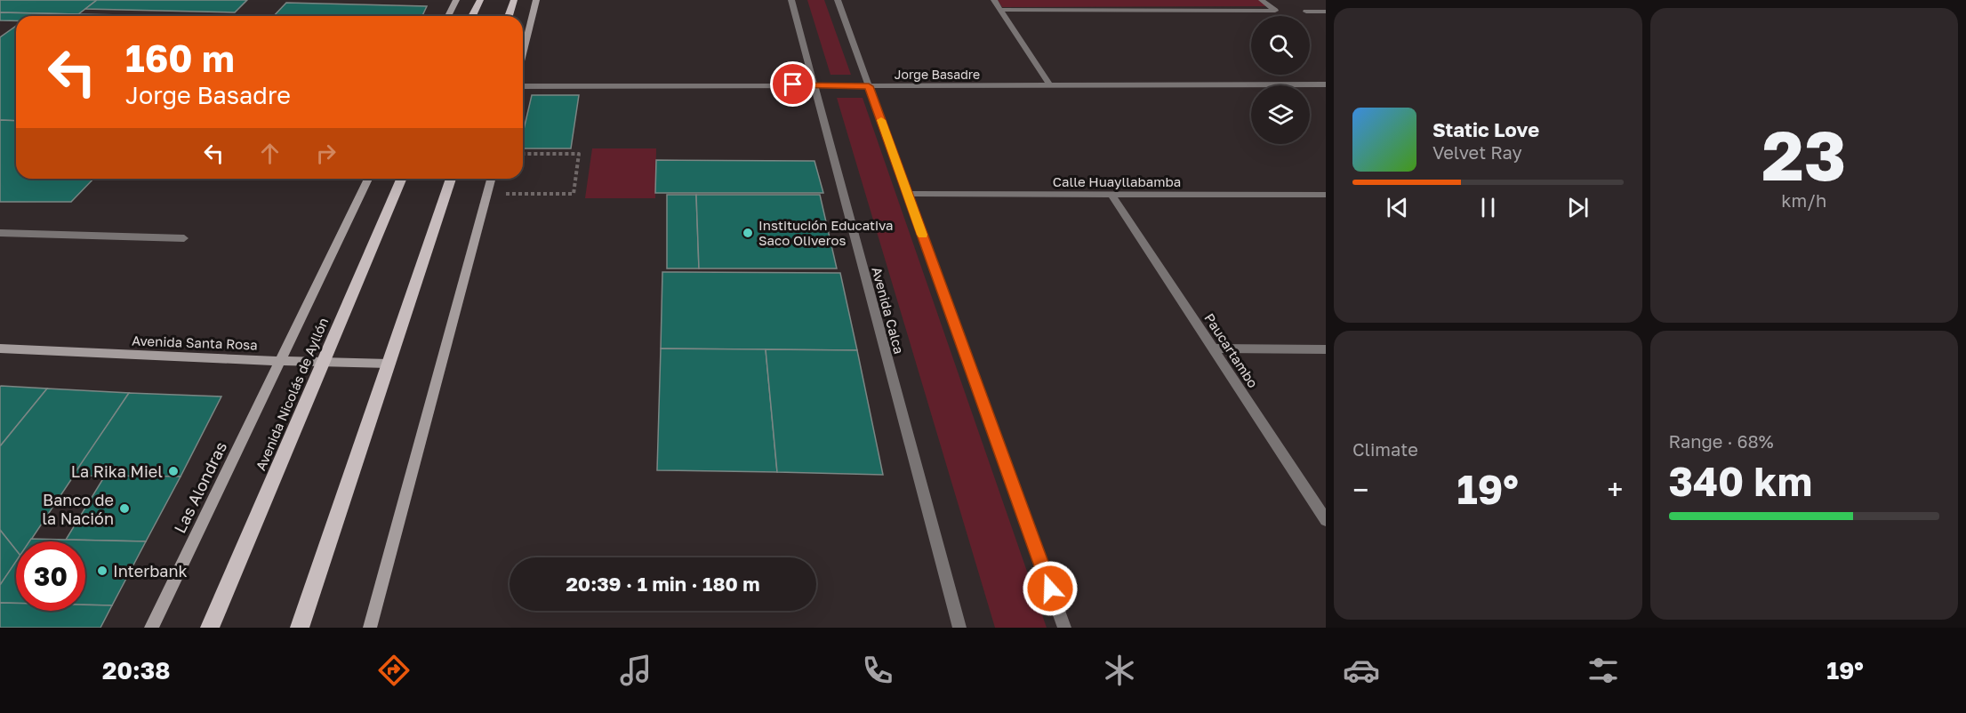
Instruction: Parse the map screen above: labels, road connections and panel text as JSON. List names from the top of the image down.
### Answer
{
  "streets": {
    "main road": ["Avenida Santa Rosa", "Avenida Nicolás de Ayllón", "Las Alondras"],
    "street": [
      "Jorge Basadre",
      "Calle Huayllabamba",
      "Avenida Calca",
      "Paucartambo"
    ]
  },
  "crossings": [
    ["Jorge Basadre", "Avenida Calca"],
    ["Calle Huayllabamba", "Paucartambo"],
    ["Avenida Santa Rosa", "Avenida Nicolás de Ayllón"],
    ["Avenida Santa Rosa", "Las Alondras"],
    ["Avenida Nicolás de Ayllón", "Las Alondras"]
  ],
  "places": [
    "Institución Educativa Saco Oliveros",
    "La Rika Miel",
    "Banco de la Nación",
    "Interbank"
  ],
  "page": {
    "tile": [
      ["23", "km/h"],
      "Climate",
      ["Range · 68%", "340 km"]
    ],
    "turn": ["160 m", "Jorge Basadre"],
    "song": ["Static Love", "Velvet Ray"],
    "heat": ["−", "19°", "+"],
    "limit": "30",
    "trip": "20:39 · 1 min · 180 m",
    "tabs": ["20:38", "19°"]
  }
}
